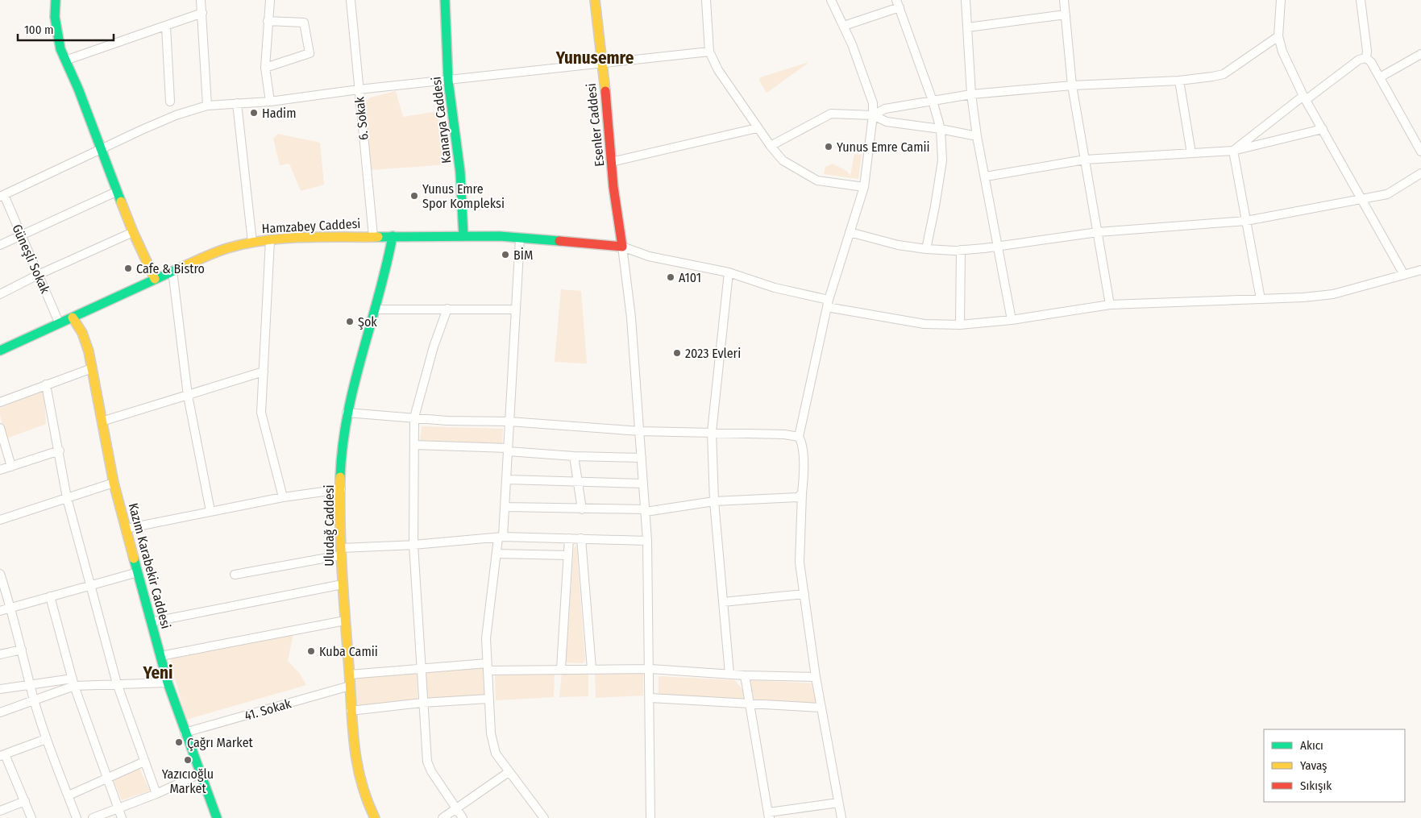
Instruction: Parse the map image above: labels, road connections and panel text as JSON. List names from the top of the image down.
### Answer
{
  "streets": {
    "street": [
      "6. Sokak",
      "Kanarya Caddesi",
      "Esenler Caddesi",
      "Hamzabey Caddesi",
      "Güneşli Sokak",
      "Uludağ Caddesi",
      "Kazım Karabekir Caddesi",
      "41. Sokak"
    ]
  },
  "crossings": [
    ["6. Sokak", "Hamzabey Caddesi"],
    ["Kanarya Caddesi", "Hamzabey Caddesi"],
    ["Esenler Caddesi", "Hamzabey Caddesi"],
    ["Hamzabey Caddesi", "Güneşli Sokak"],
    ["Hamzabey Caddesi", "Uludağ Caddesi"],
    ["Hamzabey Caddesi", "Kazım Karabekir Caddesi"],
    ["Uludağ Caddesi", "41. Sokak"],
    ["Kazım Karabekir Caddesi", "41. Sokak"]
  ],
  "districts": ["Yunusemre", "Yeni"],
  "places": [
    "Hadim",
    "Yunus Emre Camii",
    "Yunus Emre Spor Kompleksi",
    "BİM",
    "Cafe & Bistro",
    "A101",
    "Şok",
    "2023 Evleri",
    "Kuba Camii",
    "Çağrı Market",
    "Yazıcıoğlu Market"
  ],
  "legend": ["Akıcı", "Yavaş", "Sıkışık"],
  "scale_bar": "100 m"
}
